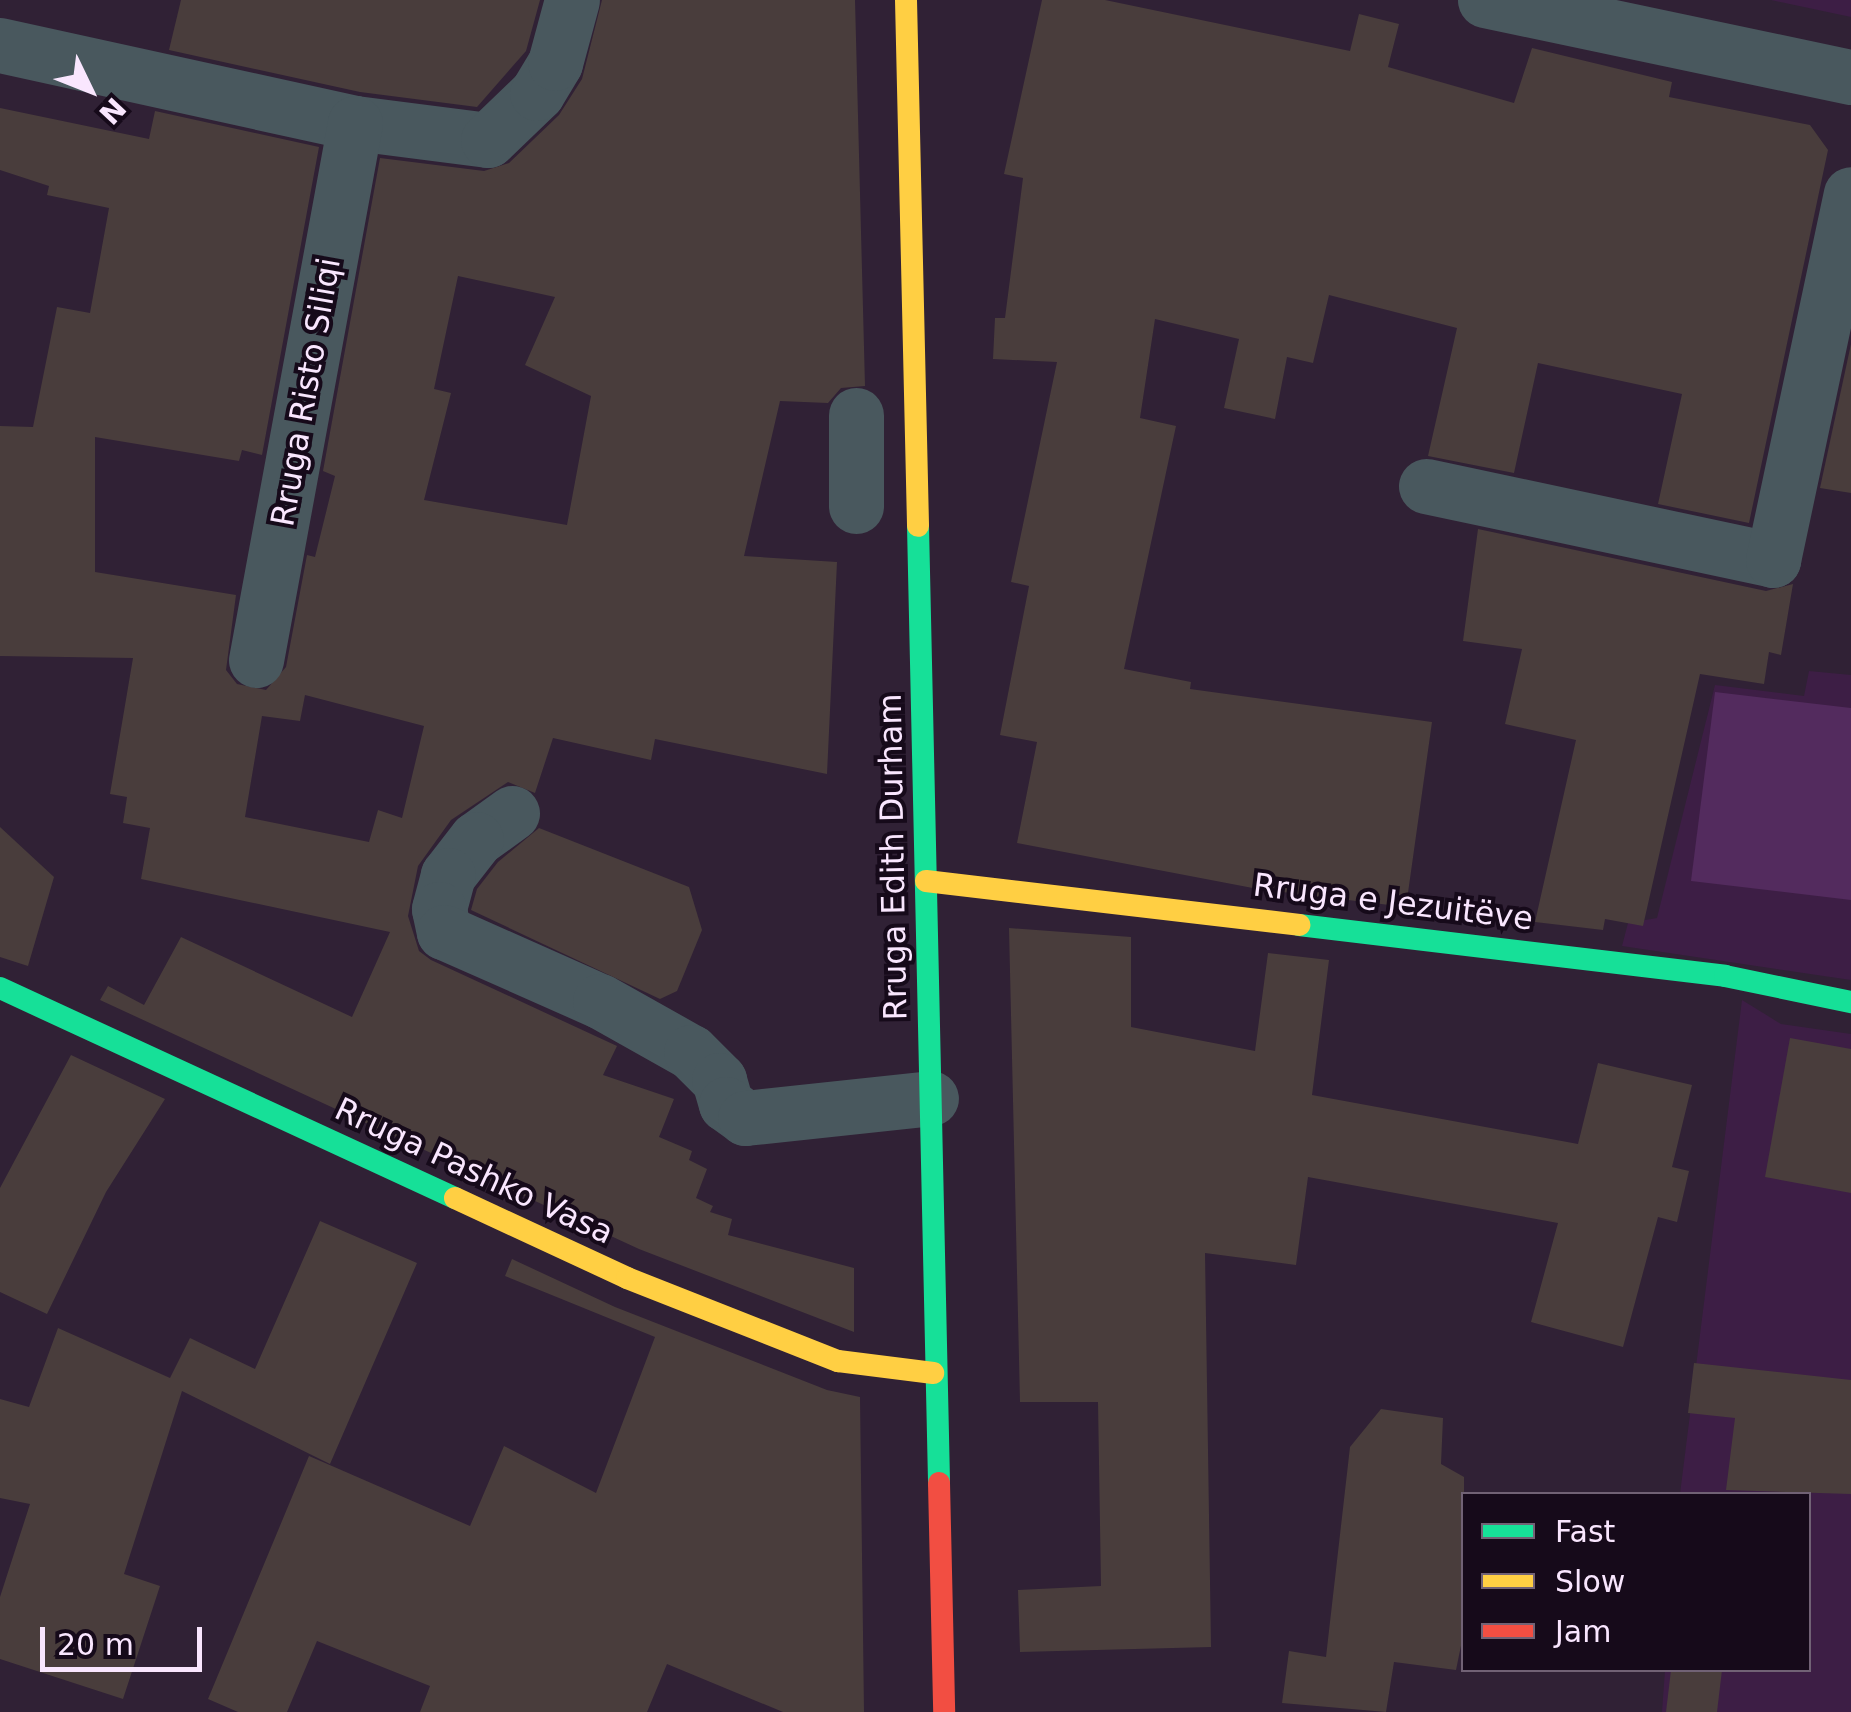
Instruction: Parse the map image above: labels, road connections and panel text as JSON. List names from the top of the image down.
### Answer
{
  "streets": {
    "street": [
      "Rruga Risto Siliqi",
      "Rruga Edith Durham",
      "Rruga e Jezuitëve",
      "Rruga Pashko Vasa"
    ]
  },
  "crossings": [
    ["Rruga Edith Durham", "Rruga e Jezuitëve"],
    ["Rruga Edith Durham", "Rruga Pashko Vasa"]
  ],
  "legend": ["Fast", "Slow", "Jam"],
  "scale_bar": "20 m",
  "north": "bottom right"
}
